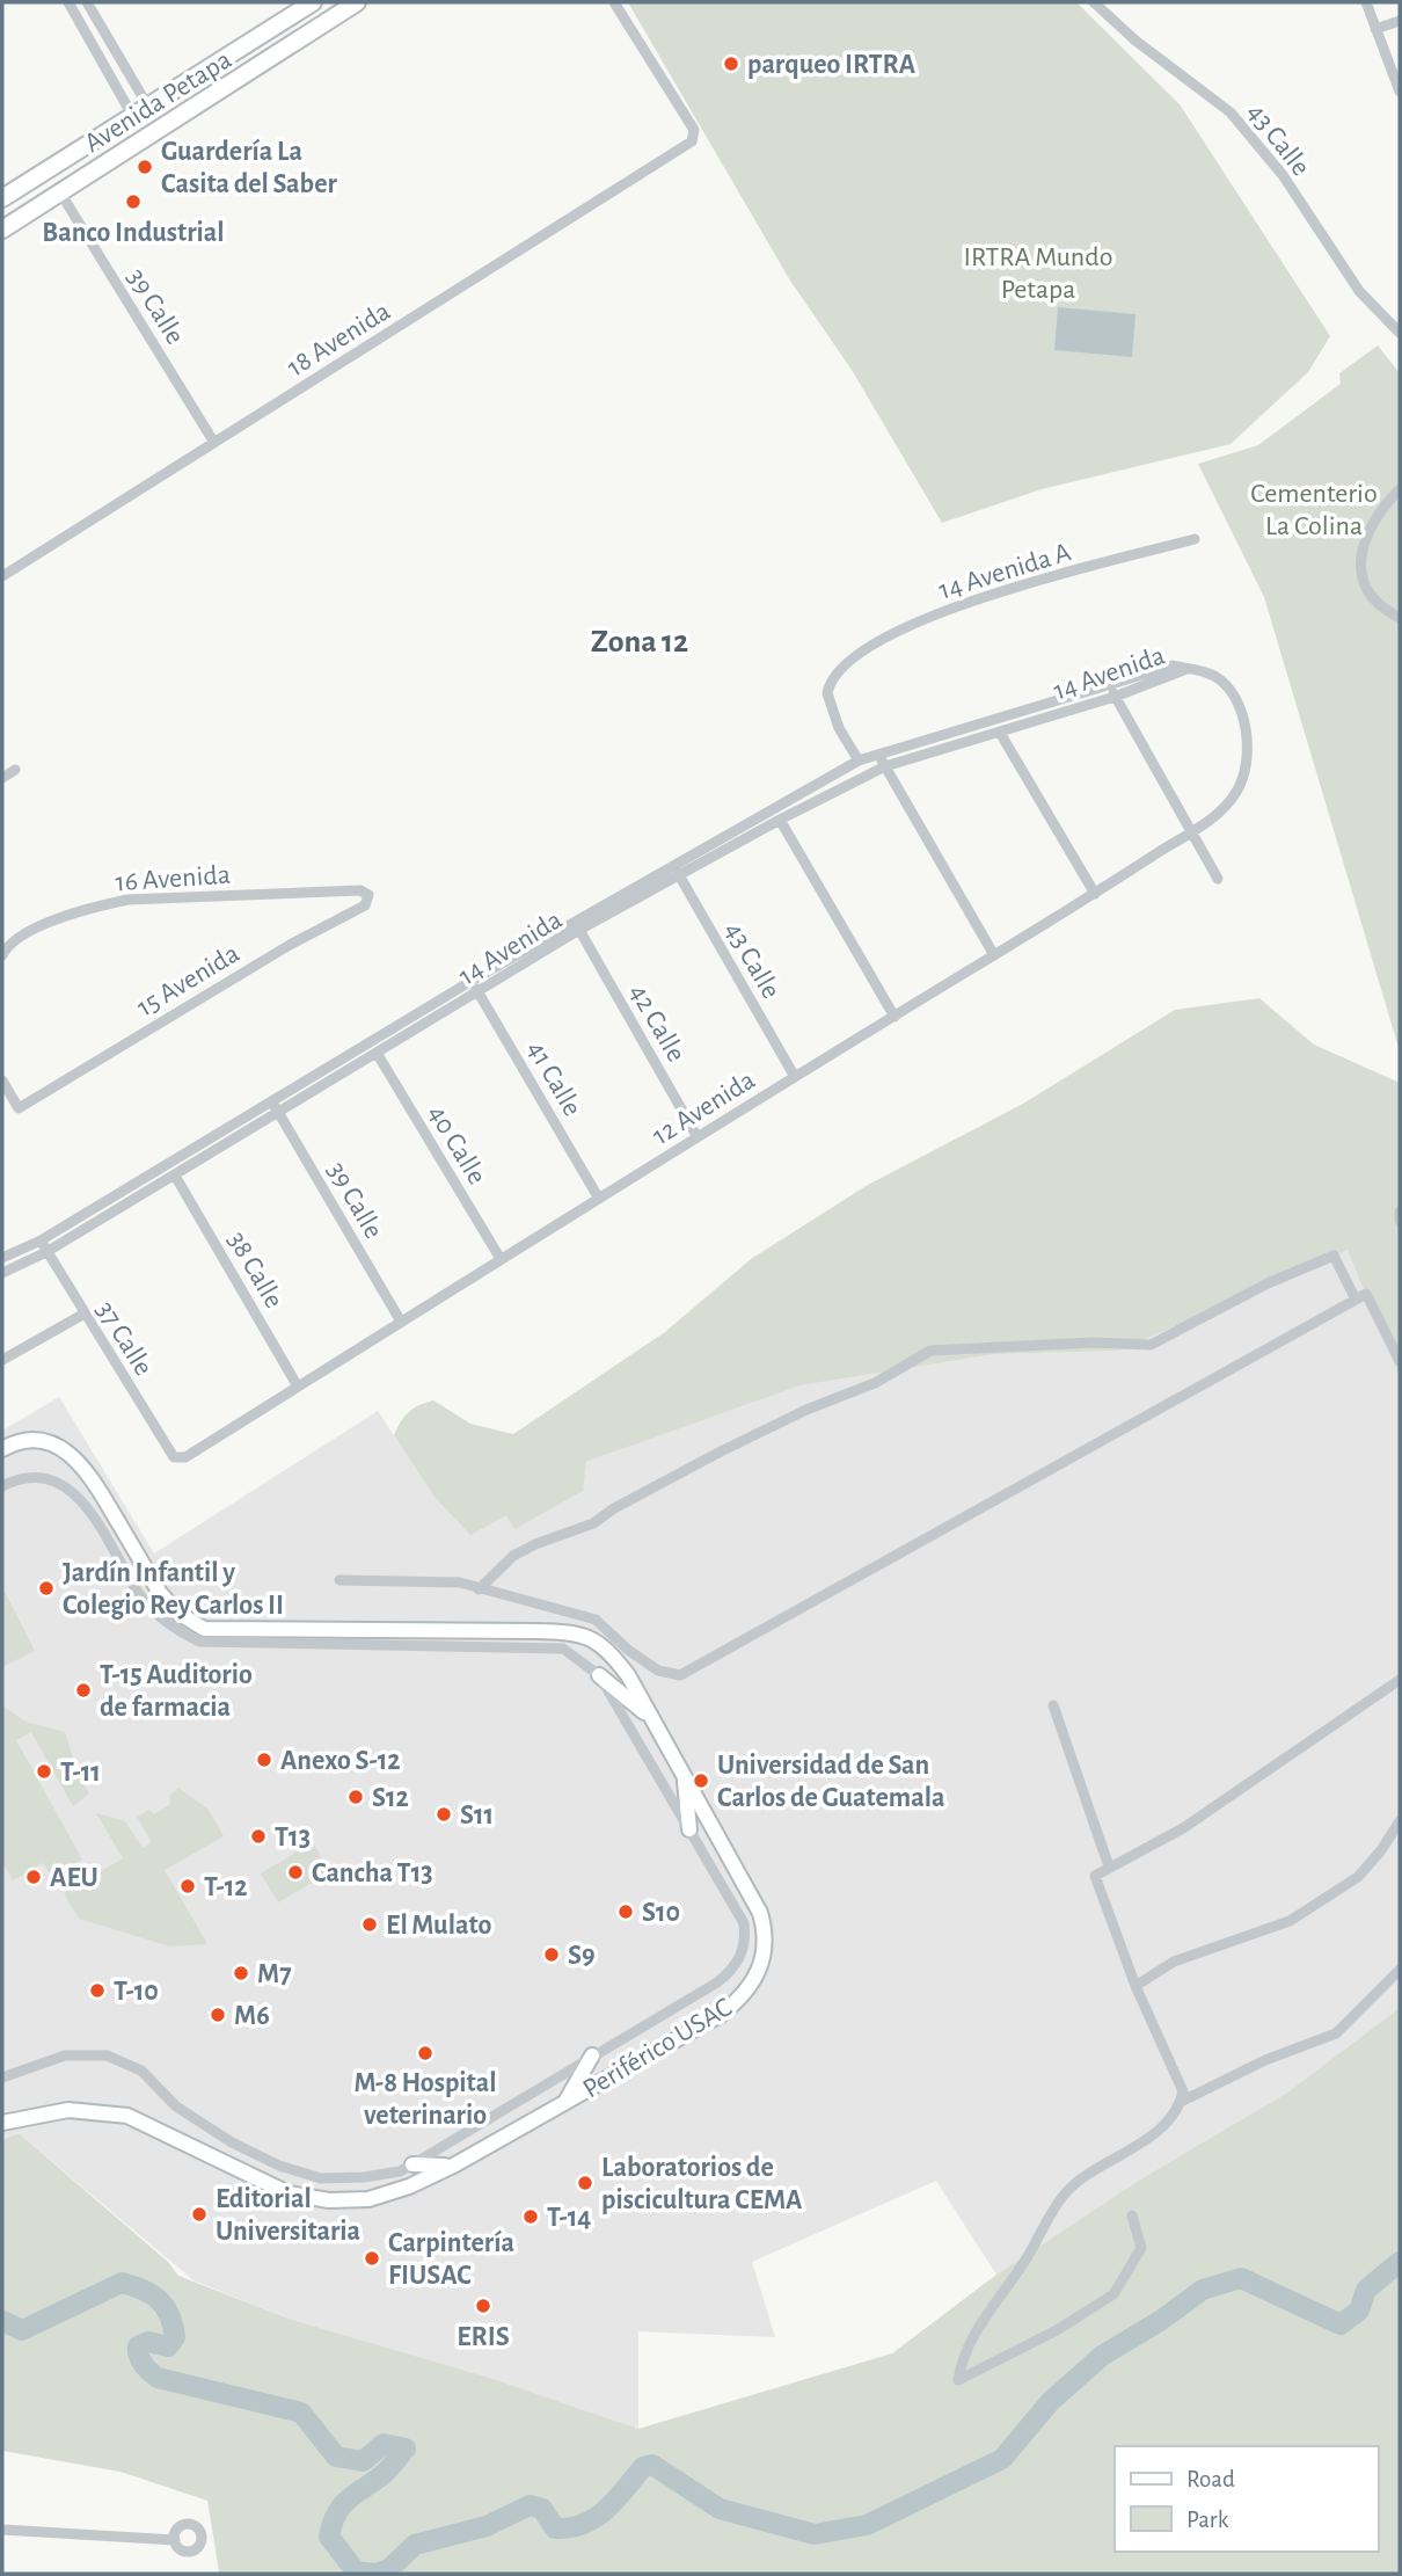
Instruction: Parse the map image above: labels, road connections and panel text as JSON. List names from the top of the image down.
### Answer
{
  "streets": {
    "main road": ["Avenida Petapa"],
    "street": [
      "43 Calle",
      "39 Calle",
      "18 Avenida",
      "14 Avenida A",
      "14 Avenida",
      "16 Avenida",
      "15 Avenida",
      "42 Calle",
      "41 Calle",
      "12 Avenida",
      "40 Calle",
      "38 Calle",
      "37 Calle",
      "Periférico USAC"
    ]
  },
  "crossings": [
    ["Avenida Petapa", "39 Calle"],
    ["43 Calle", "14 Avenida"],
    ["43 Calle", "12 Avenida"],
    ["39 Calle", "18 Avenida"],
    ["39 Calle", "14 Avenida"],
    ["39 Calle", "12 Avenida"],
    ["14 Avenida A", "14 Avenida"],
    ["14 Avenida", "42 Calle"],
    ["14 Avenida", "41 Calle"],
    ["14 Avenida", "12 Avenida"],
    ["14 Avenida", "40 Calle"],
    ["14 Avenida", "38 Calle"],
    ["14 Avenida", "37 Calle"],
    ["16 Avenida", "15 Avenida"],
    ["42 Calle", "12 Avenida"],
    ["41 Calle", "12 Avenida"],
    ["12 Avenida", "40 Calle"],
    ["12 Avenida", "38 Calle"],
    ["12 Avenida", "37 Calle"]
  ],
  "districts": ["Zona 12"],
  "parks": ["IRTRA Mundo Petapa", "Cementerio La Colina"],
  "places": [
    "parqueo IRTRA",
    "Guardería La Casita del Saber",
    "Banco Industrial",
    "Jardín Infantil y Colegio Rey Carlos II",
    "T-15 Auditorio de farmacia",
    "Anexo S-12",
    "T-11",
    "Universidad de San Carlos de Guatemala",
    "S12",
    "S11",
    "T13",
    "Cancha T13",
    "AEU",
    "T-12",
    "S10",
    "El Mulato",
    "S9",
    "M7",
    "T-10",
    "M6",
    "M-8 Hospital veterinario",
    "Laboratorios de piscicultura CEMA",
    "Editorial Universitaria",
    "T-14",
    "Carpintería FIUSAC",
    "ERIS"
  ],
  "legend": ["Road", "Park"]
}
